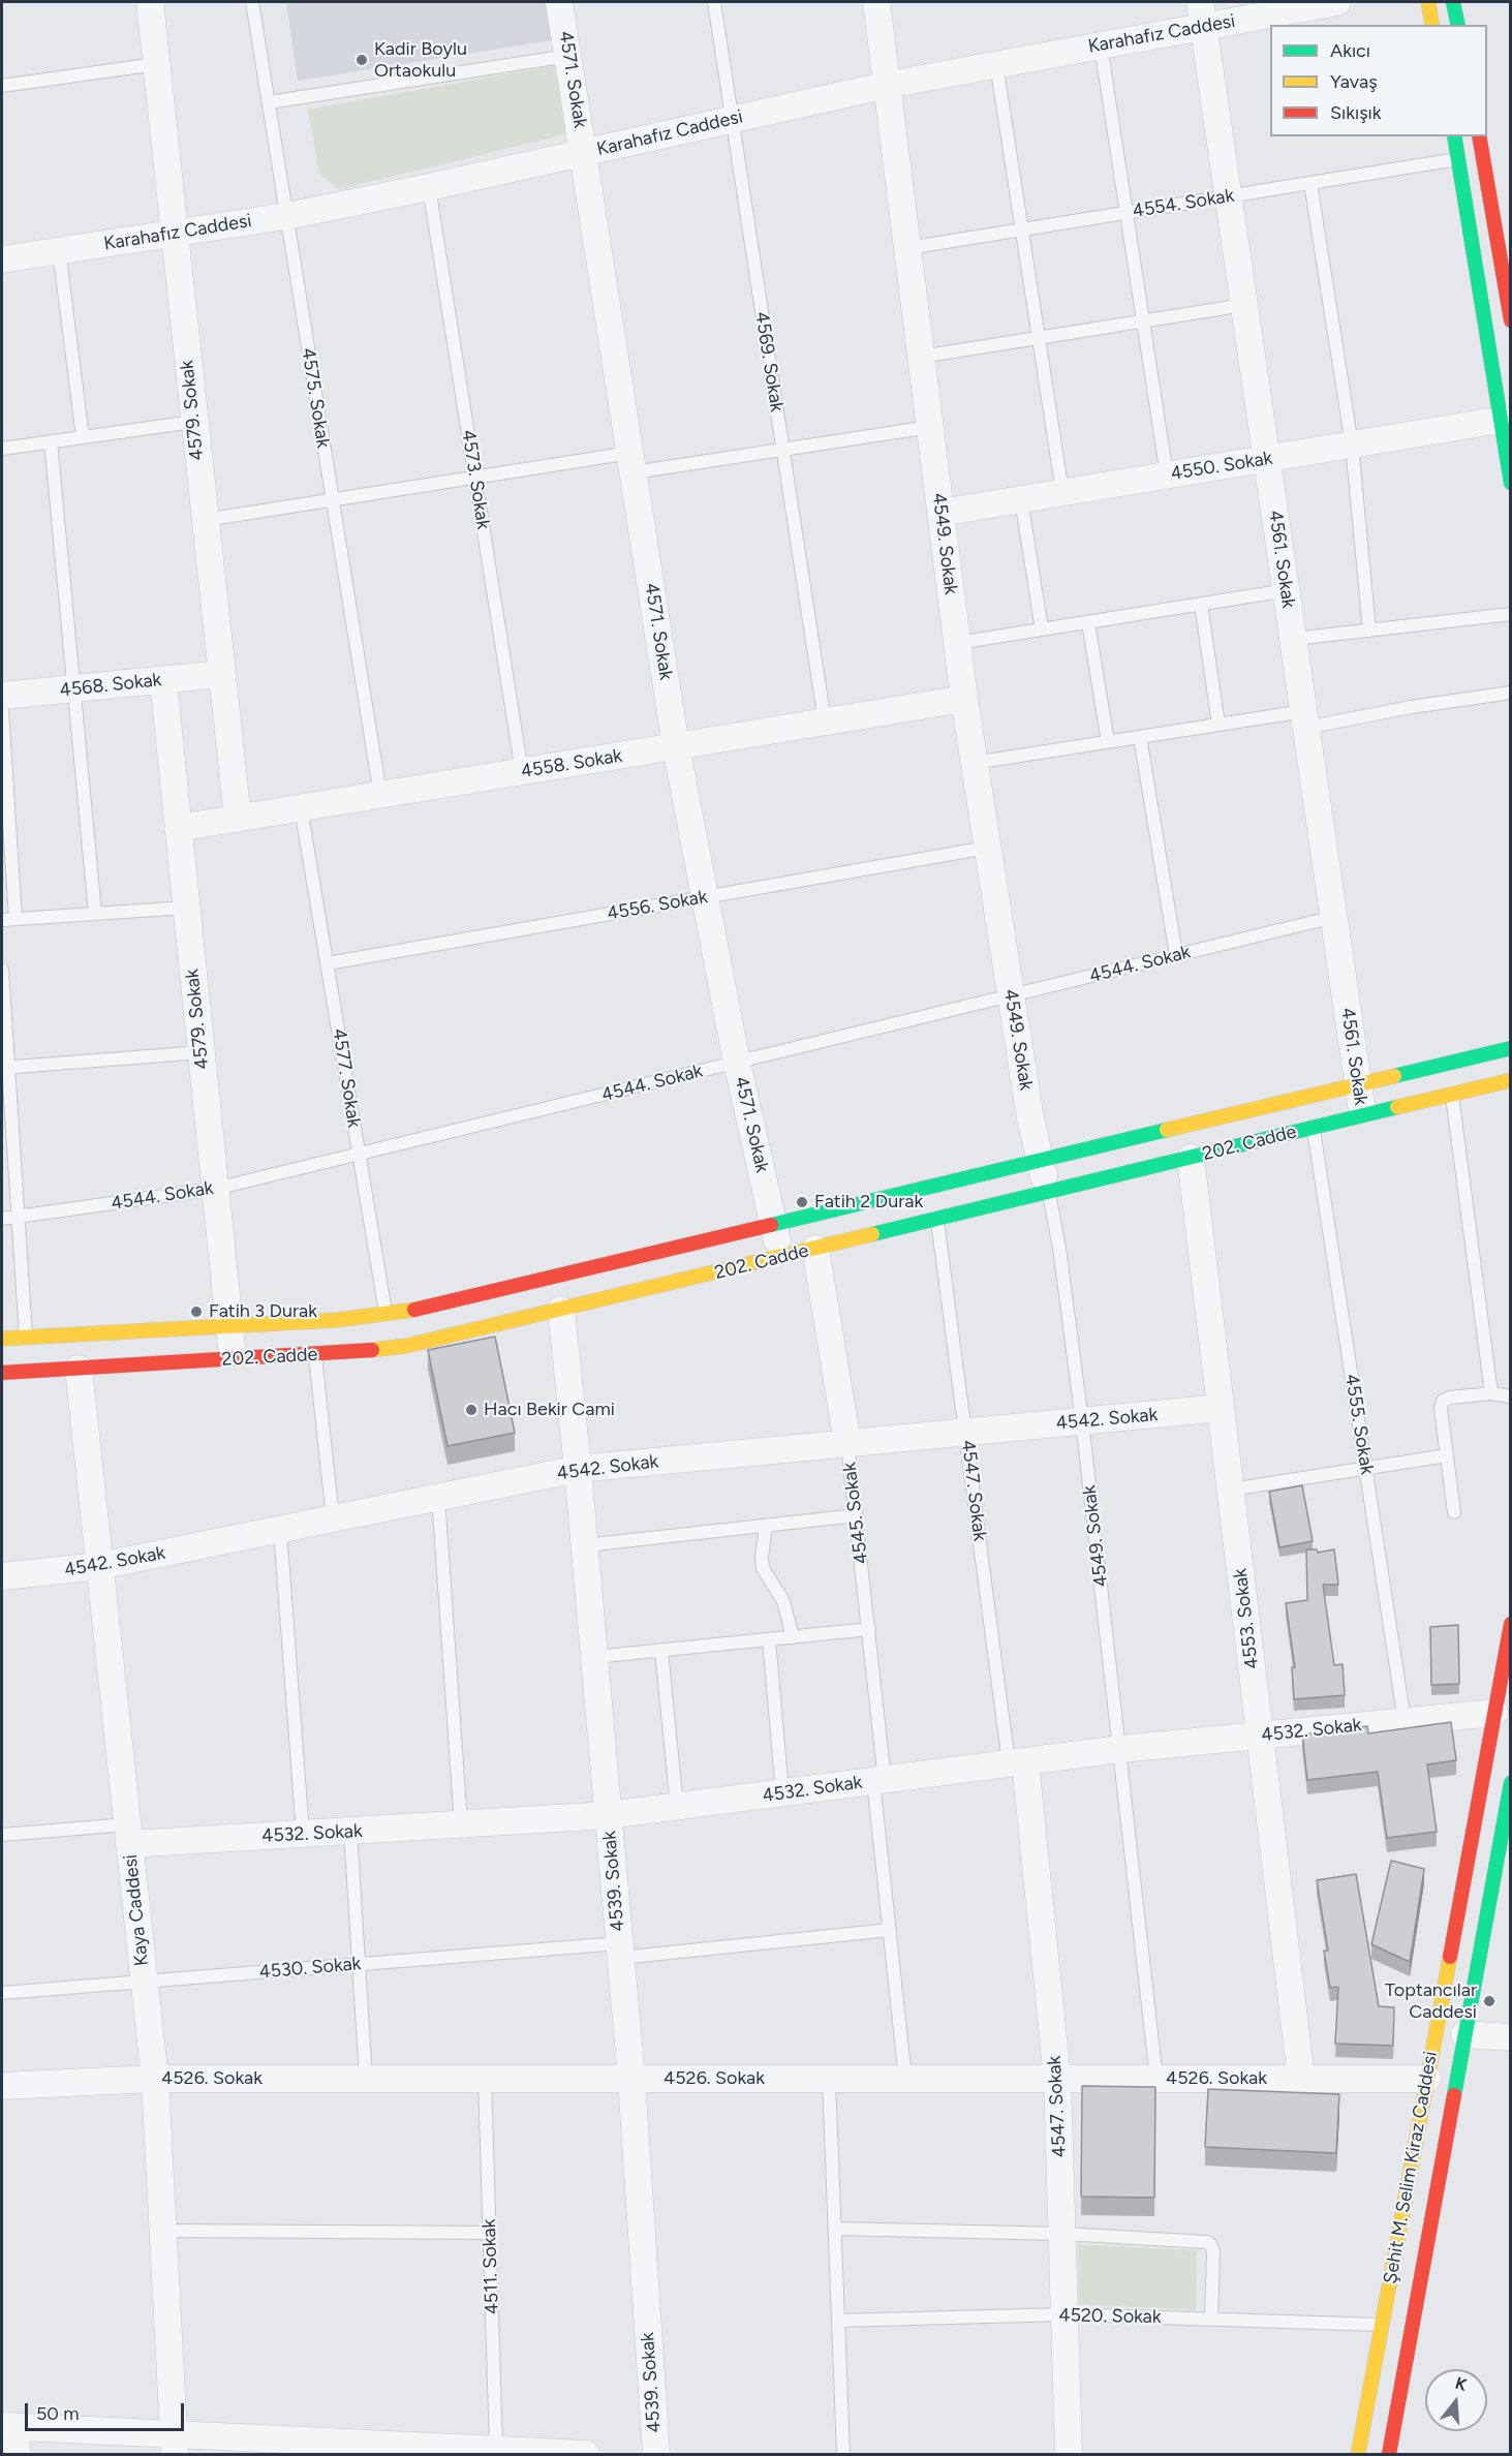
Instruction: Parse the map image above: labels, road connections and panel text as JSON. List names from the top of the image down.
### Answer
{
  "streets": {
    "main road": ["202. Cadde", "Şehit M. Selim Kiraz Caddesi"],
    "street": [
      "Karahafız Caddesi",
      "4571. Sokak",
      "4579. Sokak",
      "4550. Sokak",
      "4549. Sokak",
      "4561. Sokak",
      "4568. Sokak",
      "4558. Sokak",
      "4542. Sokak",
      "4547. Sokak",
      "4545. Sokak",
      "4553. Sokak",
      "4532. Sokak",
      "4539. Sokak",
      "Kaya Caddesi",
      "4526. Sokak"
    ],
    "lane": [
      "4554. Sokak",
      "4569. Sokak",
      "4575. Sokak",
      "4573. Sokak",
      "4556. Sokak",
      "4544. Sokak",
      "4577. Sokak",
      "4555. Sokak",
      "4530. Sokak",
      "4511. Sokak",
      "4520. Sokak"
    ]
  },
  "crossings": [
    ["Karahafız Caddesi", "4571. Sokak"],
    ["Karahafız Caddesi", "4569. Sokak"],
    ["Karahafız Caddesi", "4575. Sokak"],
    ["Karahafız Caddesi", "4579. Sokak"],
    ["Karahafız Caddesi", "4573. Sokak"],
    ["Karahafız Caddesi", "4549. Sokak"],
    ["Karahafız Caddesi", "4561. Sokak"],
    ["4571. Sokak", "4558. Sokak"],
    ["4571. Sokak", "4556. Sokak"],
    ["4571. Sokak", "4544. Sokak"],
    ["4571. Sokak", "202. Cadde"],
    ["4554. Sokak", "4549. Sokak"],
    ["4554. Sokak", "4561. Sokak"],
    ["4569. Sokak", "4558. Sokak"],
    ["4575. Sokak", "4558. Sokak"],
    ["4579. Sokak", "4568. Sokak"],
    ["4579. Sokak", "4558. Sokak"],
    ["4579. Sokak", "4544. Sokak"],
    ["4579. Sokak", "202. Cadde"],
    ["4550. Sokak", "4549. Sokak"],
    ["4550. Sokak", "4561. Sokak"],
    ["4573. Sokak", "4558. Sokak"],
    ["4549. Sokak", "4558. Sokak"],
    ["4549. Sokak", "4556. Sokak"],
    ["4549. Sokak", "4544. Sokak"],
    ["4549. Sokak", "202. Cadde"],
    ["4549. Sokak", "4542. Sokak"],
    ["4549. Sokak", "4532. Sokak"],
    ["4549. Sokak", "4526. Sokak"],
    ["4561. Sokak", "4544. Sokak"],
    ["4561. Sokak", "202. Cadde"],
    ["4558. Sokak", "4577. Sokak"],
    ["4556. Sokak", "4577. Sokak"],
    ["4544. Sokak", "4577. Sokak"],
    ["4577. Sokak", "202. Cadde"],
    ["202. Cadde", "4555. Sokak"],
    ["202. Cadde", "4547. Sokak"],
    ["202. Cadde", "4545. Sokak"],
    ["202. Cadde", "4553. Sokak"],
    ["202. Cadde", "4539. Sokak"],
    ["202. Cadde", "Kaya Caddesi"],
    ["4542. Sokak", "4547. Sokak"],
    ["4542. Sokak", "4545. Sokak"],
    ["4542. Sokak", "4553. Sokak"],
    ["4542. Sokak", "4539. Sokak"],
    ["4542. Sokak", "Kaya Caddesi"],
    ["4555. Sokak", "4532. Sokak"],
    ["4547. Sokak", "4532. Sokak"],
    ["4547. Sokak", "4526. Sokak"],
    ["4547. Sokak", "4520. Sokak"],
    ["4545. Sokak", "4532. Sokak"],
    ["4545. Sokak", "4530. Sokak"],
    ["4545. Sokak", "4526. Sokak"],
    ["4553. Sokak", "4532. Sokak"],
    ["4553. Sokak", "4526. Sokak"],
    ["4532. Sokak", "4539. Sokak"],
    ["4532. Sokak", "Kaya Caddesi"],
    ["4532. Sokak", "Şehit M. Selim Kiraz Caddesi"],
    ["4539. Sokak", "4530. Sokak"],
    ["4539. Sokak", "4526. Sokak"],
    ["Kaya Caddesi", "4530. Sokak"],
    ["Kaya Caddesi", "4526. Sokak"],
    ["4526. Sokak", "Şehit M. Selim Kiraz Caddesi"],
    ["4526. Sokak", "4511. Sokak"],
    ["Şehit M. Selim Kiraz Caddesi", "4520. Sokak"]
  ],
  "places": [
    "Kadir Boylu Ortaokulu",
    "Fatih 2 Durak",
    "Fatih 3 Durak",
    "Hacı Bekir Cami",
    "Toptancılar Caddesi"
  ],
  "legend": ["Akıcı", "Yavaş", "Sıkışık"],
  "scale_bar": "50 m",
  "north": "top"
}
